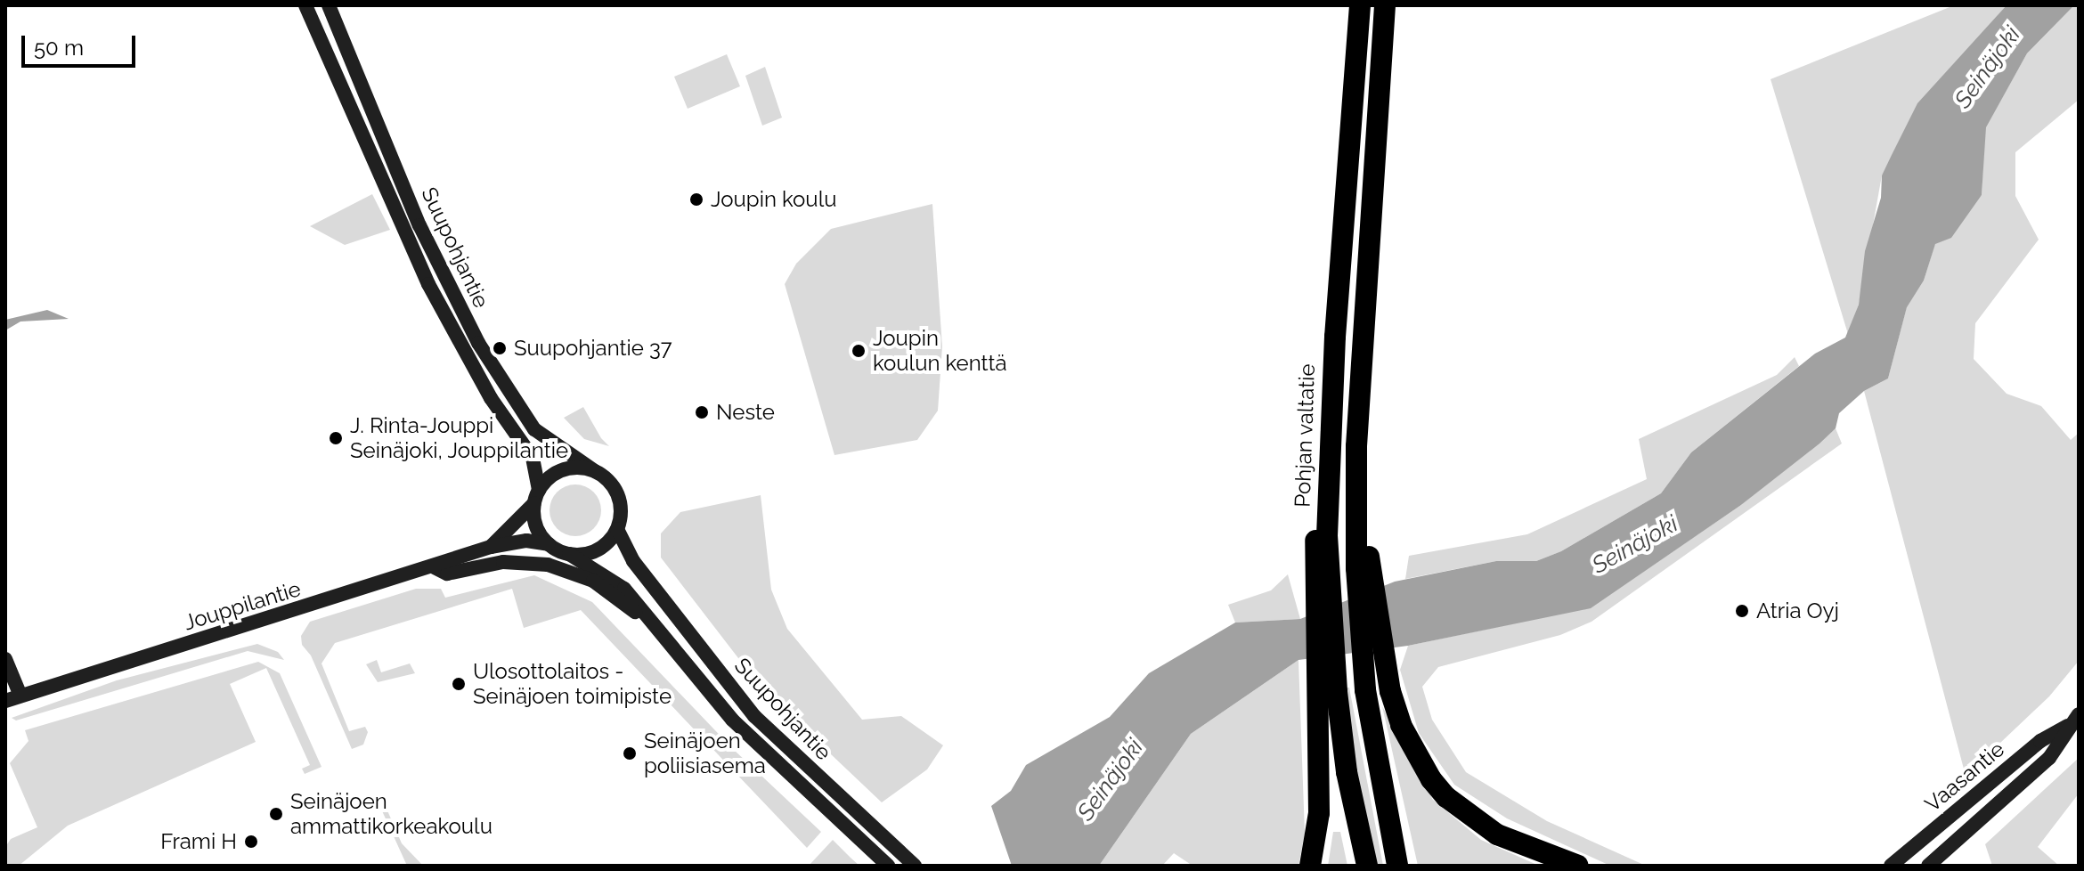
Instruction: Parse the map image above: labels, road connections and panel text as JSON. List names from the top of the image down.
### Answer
{
  "streets": {
    "highway": ["Pohjan valtatie"],
    "main road": ["Suupohjantie", "Jouppilantie", "Vaasantie"]
  },
  "crossings": [
    ["Suupohjantie", "Jouppilantie"]
  ],
  "water": ["Seinäjoki"],
  "places": [
    "Joupin koulu",
    "Suupohjantie 37",
    "Joupin koulun kenttä",
    "Neste",
    "J. Rinta-Jouppi Seinäjoki, Jouppilantie",
    "Atria Oyj",
    "Ulosottolaitos - Seinäjoen toimipiste",
    "Seinäjoen poliisiasema",
    "Seinäjoen ammattikorkeakoulu",
    "Frami H"
  ],
  "scale_bar": "50 m"
}
